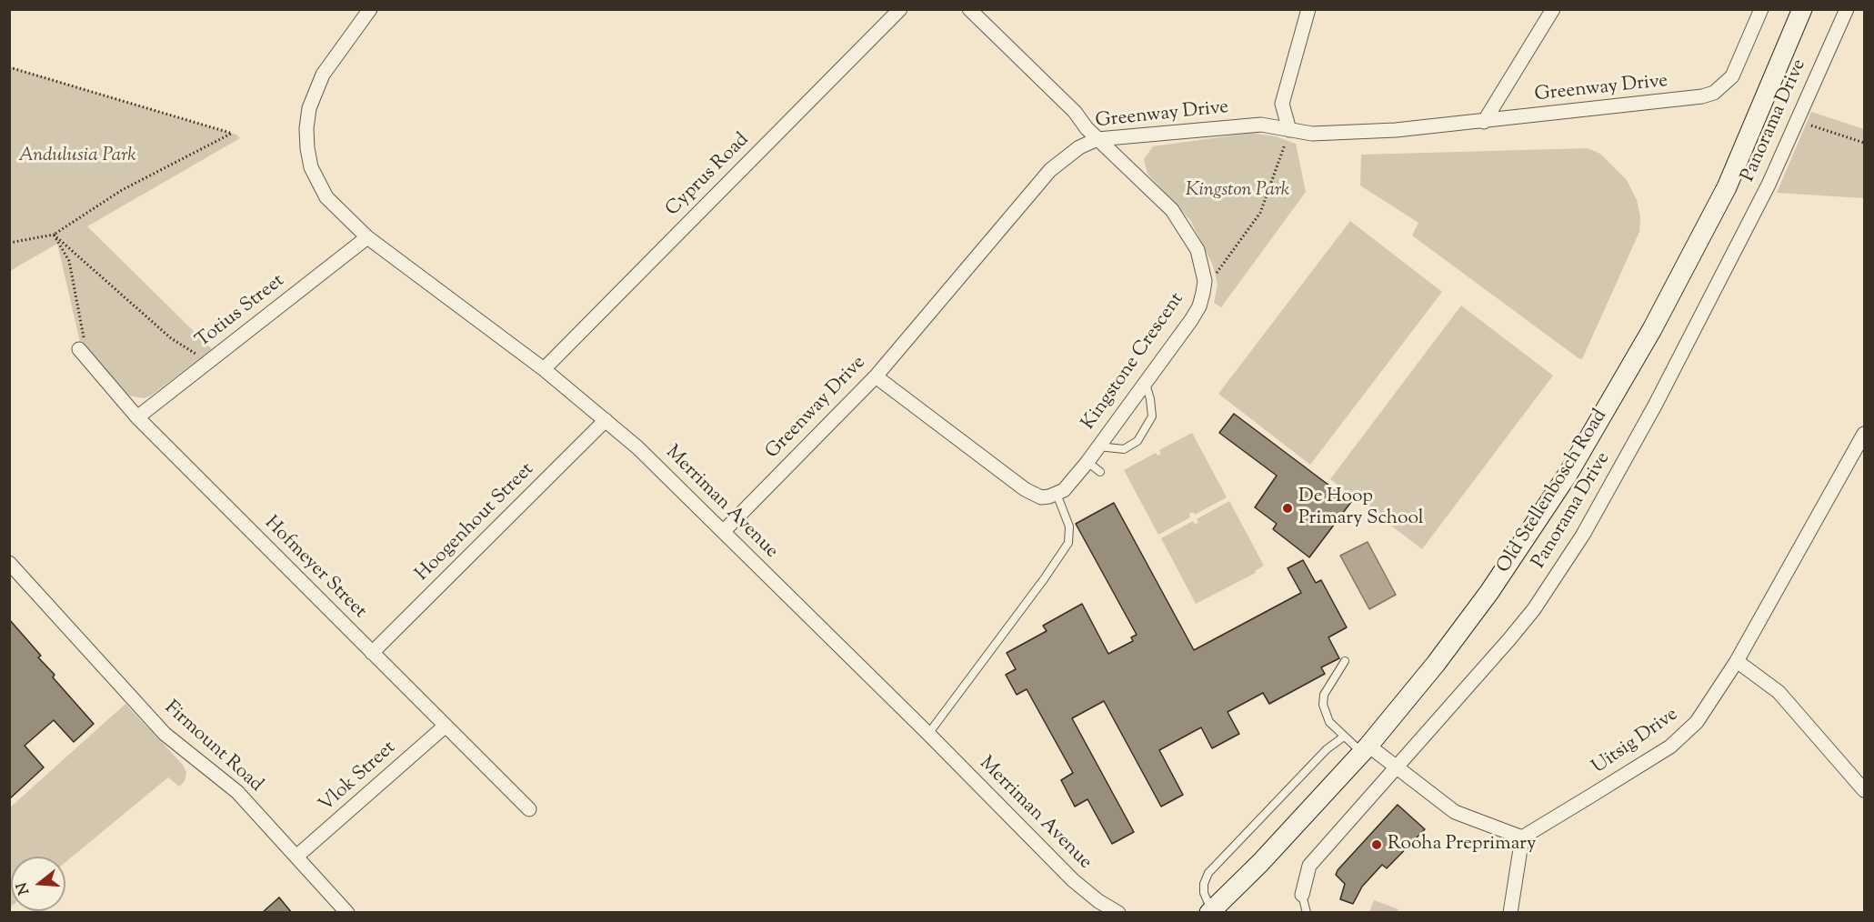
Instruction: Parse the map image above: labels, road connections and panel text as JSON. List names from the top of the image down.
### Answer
{
  "streets": {
    "street": [
      "Greenway Drive",
      "Panorama Drive",
      "Cyprus Road",
      "Totius Street",
      "Kingstone Crescent",
      "Old Stellenbosch Road",
      "Merriman Avenue",
      "Hoogenhout Street",
      "Hofmeyer Street",
      "Uitsig Drive",
      "Firmount Road",
      "Vlok Street"
    ]
  },
  "crossings": [
    ["Greenway Drive", "Kingstone Crescent"],
    ["Greenway Drive", "Merriman Avenue"],
    ["Cyprus Road", "Merriman Avenue"],
    ["Totius Street", "Merriman Avenue"],
    ["Totius Street", "Hofmeyer Street"],
    ["Merriman Avenue", "Hoogenhout Street"],
    ["Hoogenhout Street", "Hofmeyer Street"],
    ["Hofmeyer Street", "Vlok Street"],
    ["Firmount Road", "Vlok Street"]
  ],
  "parks": ["Andulusia Park", "Kingston Park"],
  "places": ["De Hoop Primary School", "Rooha Preprimary"],
  "north": "left"
}
